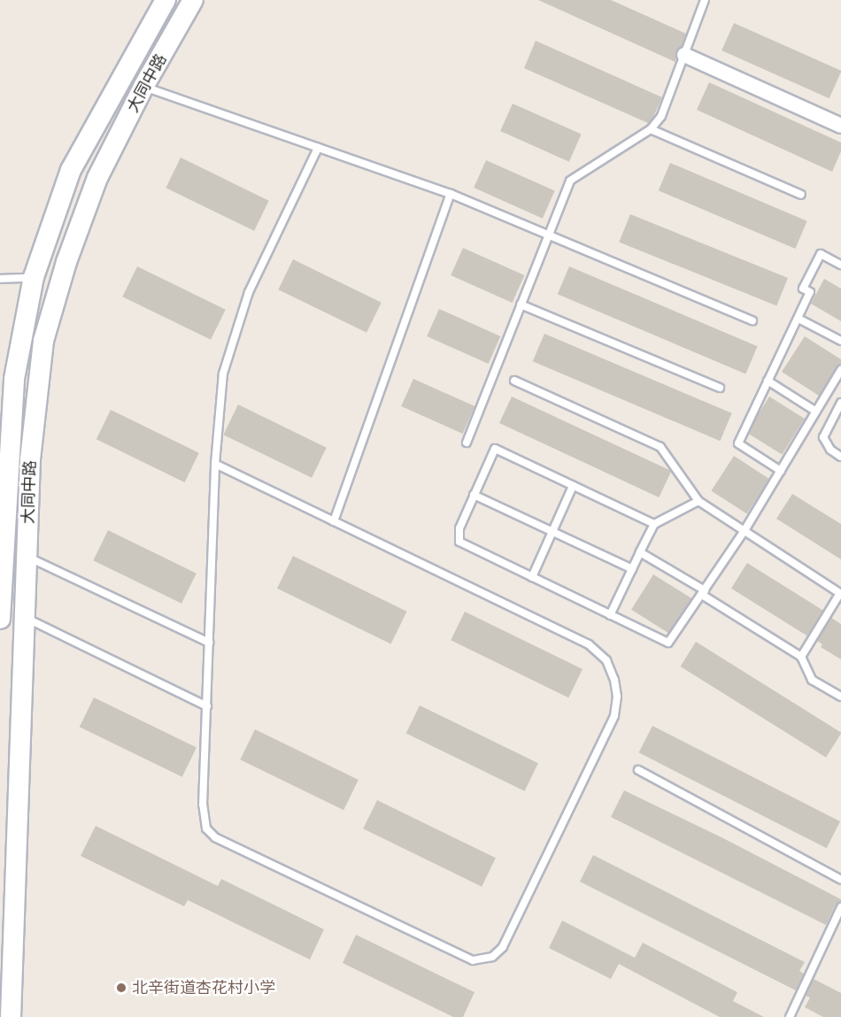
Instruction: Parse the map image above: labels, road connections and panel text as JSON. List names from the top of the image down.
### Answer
{
  "streets": {
    "main road": ["大同中路"]
  },
  "places": ["北辛街道杏花村小学"]
}
